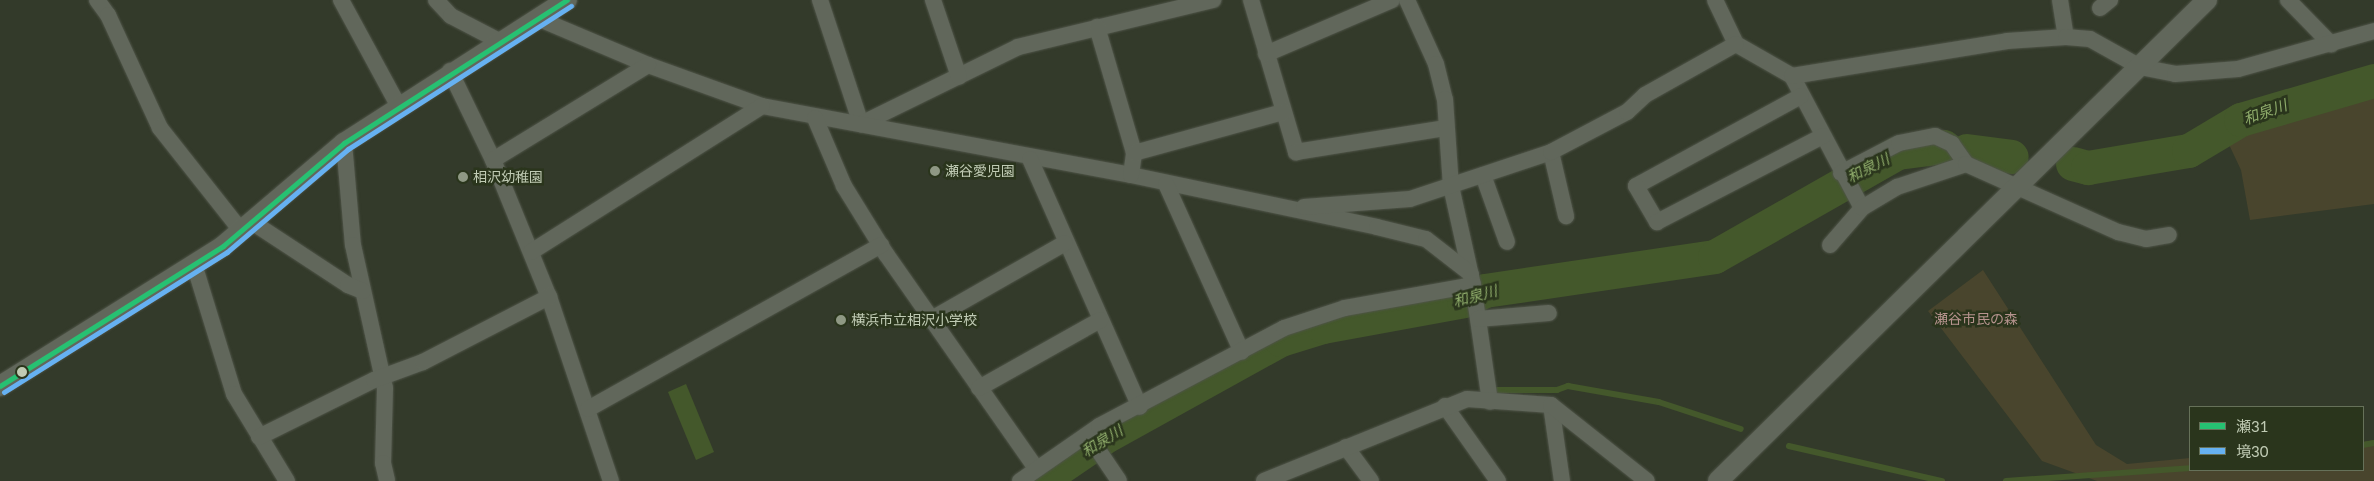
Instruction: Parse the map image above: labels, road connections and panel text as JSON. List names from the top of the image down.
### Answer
{
  "water": ["和泉川"],
  "parks": ["瀬谷市民の森"],
  "places": ["瀬谷愛児園", "相沢幼稚園", "横浜市立相沢小学校"],
  "lines": ["transit line 瀬31", "transit line 境30"],
  "legend": ["瀬31", "境30"]
}
